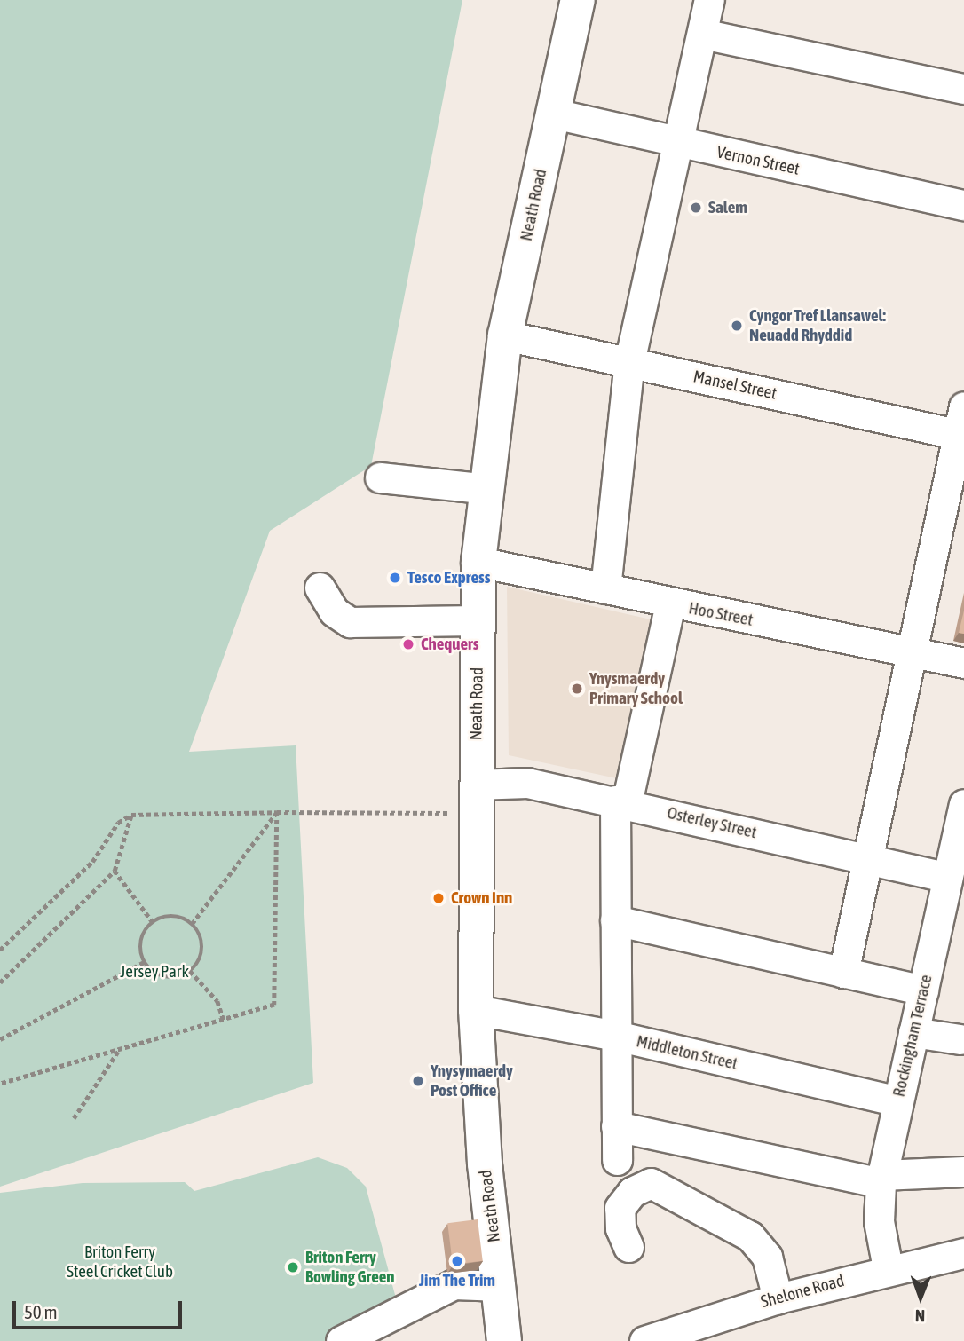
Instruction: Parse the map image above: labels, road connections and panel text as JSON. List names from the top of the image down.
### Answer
{
  "streets": {
    "main road": ["Neath Road"],
    "street": [
      "Vernon Street",
      "Mansel Street",
      "Hoo Street",
      "Osterley Street",
      "Rockingham Terrace",
      "Middleton Street",
      "Shelone Road"
    ]
  },
  "crossings": [
    ["Vernon Street", "Neath Road"],
    ["Neath Road", "Mansel Street"],
    ["Neath Road", "Hoo Street"],
    ["Neath Road", "Osterley Street"],
    ["Neath Road", "Middleton Street"],
    ["Osterley Street", "Rockingham Terrace"],
    ["Rockingham Terrace", "Middleton Street"],
    ["Rockingham Terrace", "Shelone Road"]
  ],
  "parks": ["Jersey Park", "Briton Ferry Steel Cricket Club"],
  "places": [
    "Salem",
    "Cyngor Tref Llansawel: Neuadd Rhyddid",
    "Tesco Express",
    "Chequers",
    "Ynysmaerdy Primary School",
    "Crown Inn",
    "Ynysymaerdy Post Office",
    "Jim The Trim",
    "Briton Ferry Bowling Green"
  ],
  "scale_bar": "50 m",
  "north": "bottom"
}
